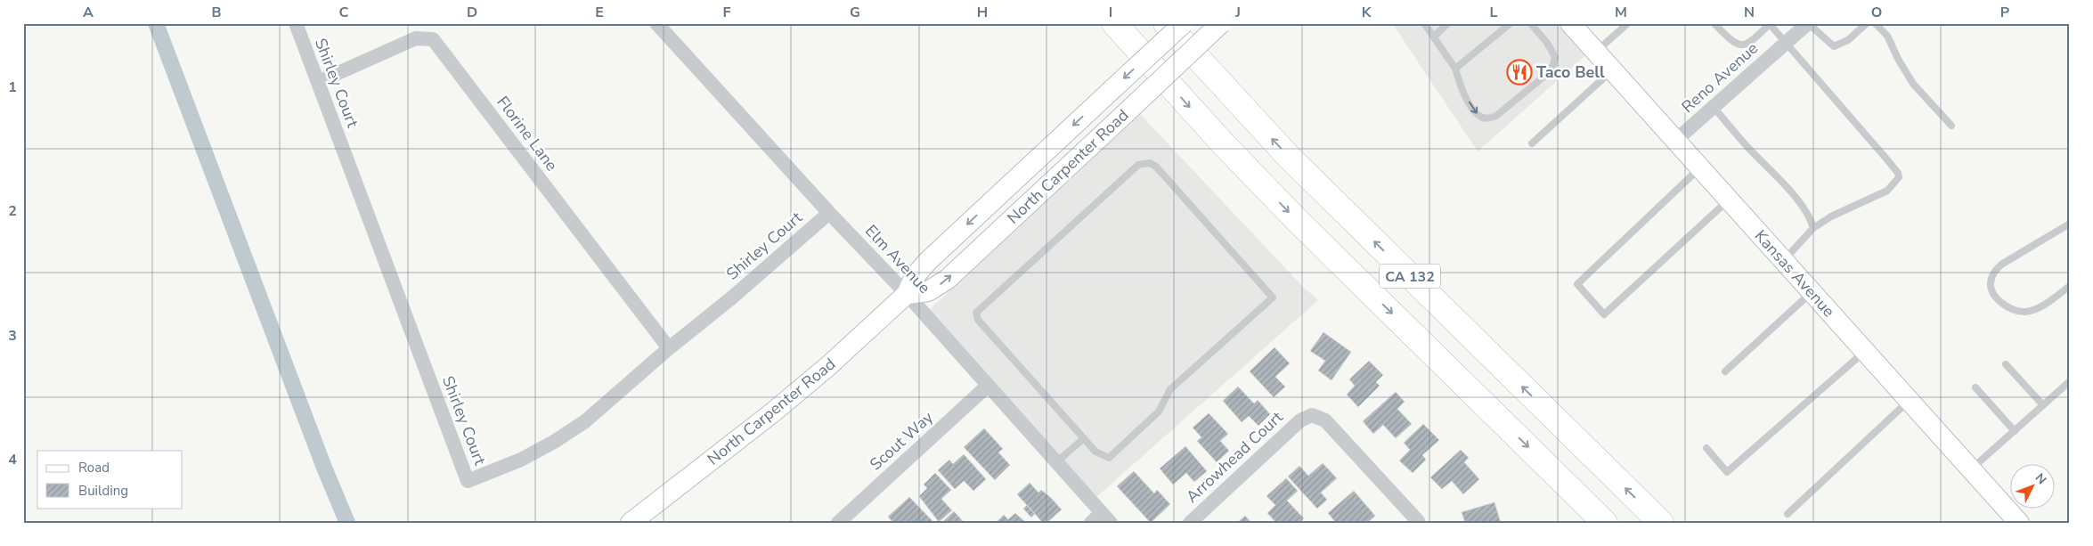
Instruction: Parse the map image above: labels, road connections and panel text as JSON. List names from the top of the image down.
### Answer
{
  "streets": {
    "highway": ["CA 132"],
    "main road": ["North Carpenter Road", "Kansas Avenue"],
    "street": [
      "Reno Avenue",
      "Shirley Court",
      "Florine Lane",
      "Elm Avenue",
      "Scout Way",
      "Arrowhead Court"
    ]
  },
  "crossings": [
    ["Reno Avenue", "Kansas Avenue"],
    ["Shirley Court", "Florine Lane"],
    ["Shirley Court", "Elm Avenue"],
    ["North Carpenter Road", "Elm Avenue"],
    ["Elm Avenue", "Scout Way"]
  ],
  "places": {
    "restaurant": ["Taco Bell"]
  },
  "legend": ["Road", "Building"],
  "north": "top right",
  "grid": {
    "columns": [
      "A",
      "B",
      "C",
      "D",
      "E",
      "F",
      "G",
      "H",
      "I",
      "J",
      "K",
      "L",
      "M",
      "N",
      "O",
      "P"
    ],
    "rows": [
      "1",
      "2",
      "3",
      "4"
    ]
  }
}
